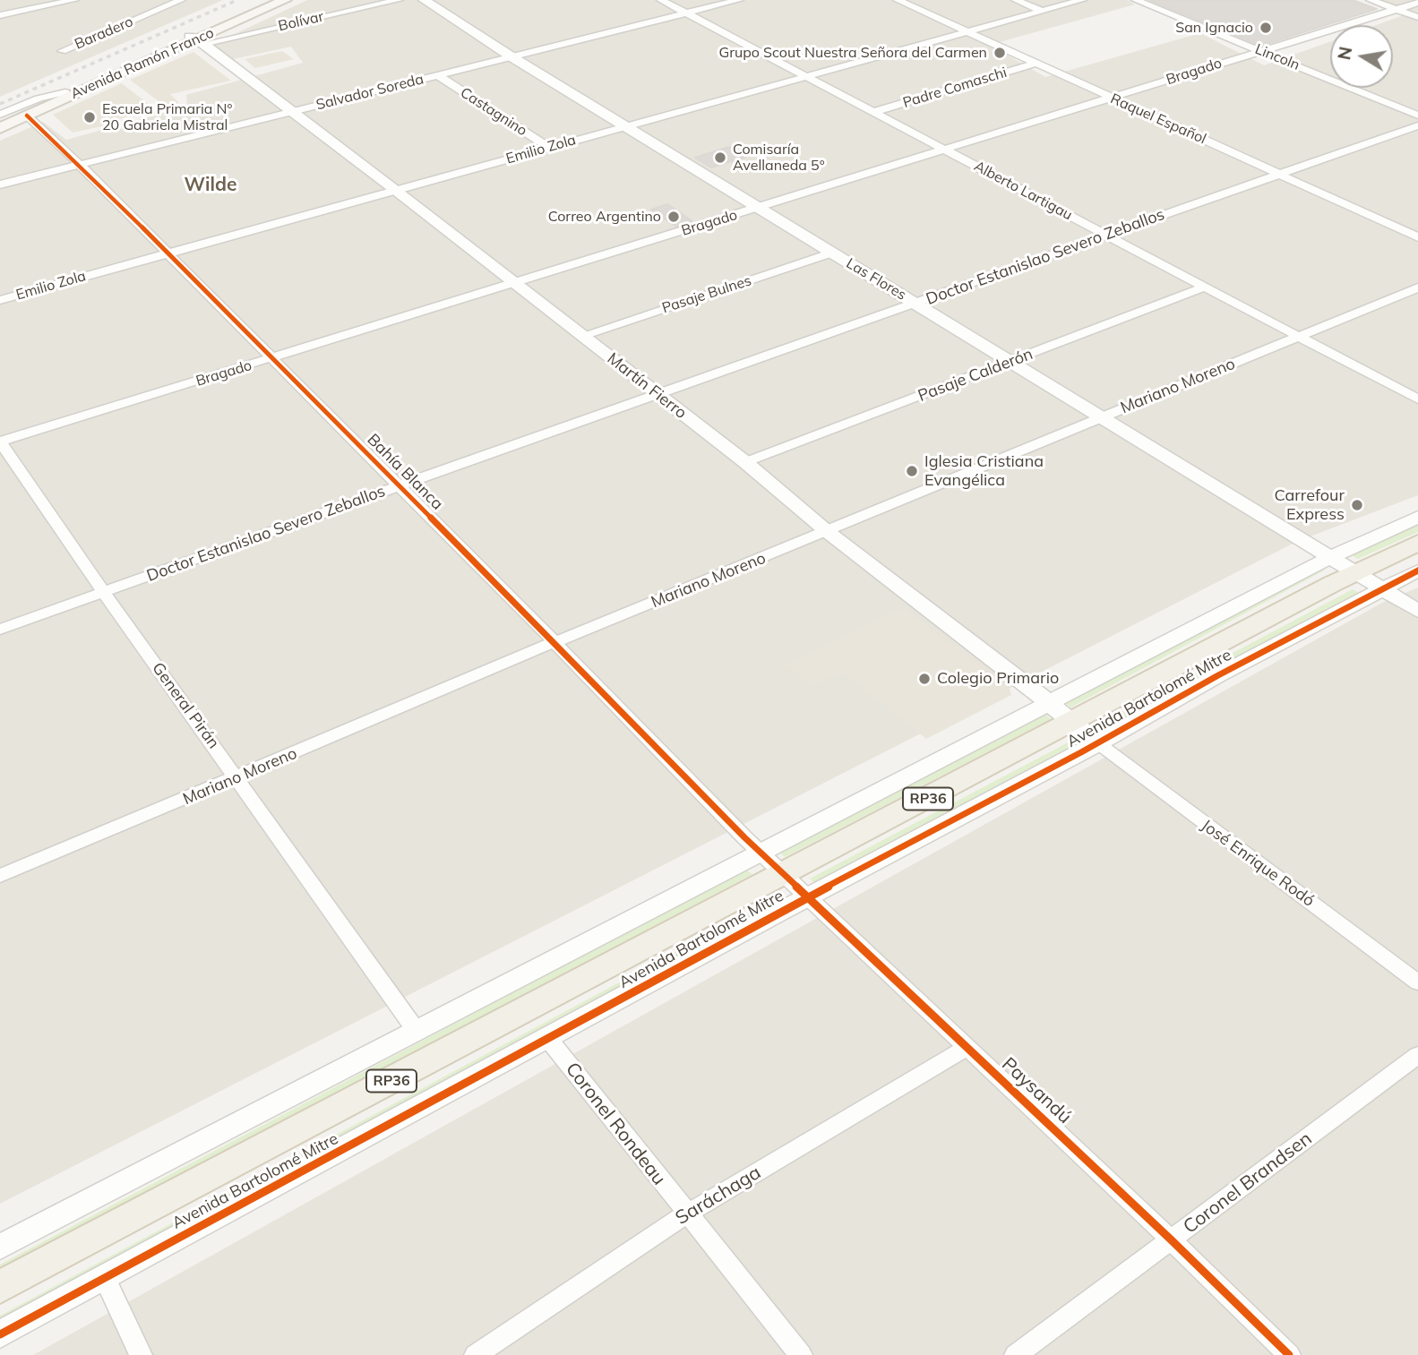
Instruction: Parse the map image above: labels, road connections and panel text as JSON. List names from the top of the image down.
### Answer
{
  "streets": {
    "main road": ["Avenida Ramón Franco", "Avenida Bartolomé Mitre", "RP36"],
    "street": [
      "Bolívar",
      "Baradero",
      "Lincoln",
      "Bragado",
      "Padre Comaschi",
      "Salvador Soreda",
      "Castagnino",
      "Raquel Español",
      "Emilio Zola",
      "Alberto Lartigau",
      "Doctor Estanislao Severo Zeballos",
      "Las Flores",
      "Pasaje Bulnes",
      "Pasaje Calderón",
      "Martín Fierro",
      "Mariano Moreno",
      "Bahía Blanca",
      "General Pirán",
      "José Enrique Rodó",
      "Paysandú",
      "Coronel Rondeau",
      "Coronel Brandsen",
      "Saráchaga"
    ]
  },
  "crossings": [
    ["Bolívar", "Avenida Ramón Franco"],
    ["Bolívar", "Martín Fierro"],
    ["Lincoln", "Bragado"],
    ["Avenida Ramón Franco", "Martín Fierro"],
    ["Avenida Ramón Franco", "Bahía Blanca"],
    ["Bragado", "Raquel Español"],
    ["Bragado", "Alberto Lartigau"],
    ["Bragado", "Las Flores"],
    ["Bragado", "Martín Fierro"],
    ["Bragado", "Bahía Blanca"],
    ["Bragado", "General Pirán"],
    ["Padre Comaschi", "Raquel Español"],
    ["Padre Comaschi", "Alberto Lartigau"],
    ["Salvador Soreda", "Castagnino"],
    ["Salvador Soreda", "Alberto Lartigau"],
    ["Salvador Soreda", "Las Flores"],
    ["Salvador Soreda", "Martín Fierro"],
    ["Salvador Soreda", "Bahía Blanca"],
    ["Castagnino", "Emilio Zola"],
    ["Raquel Español", "Emilio Zola"],
    ["Raquel Español", "Doctor Estanislao Severo Zeballos"],
    ["Emilio Zola", "Alberto Lartigau"],
    ["Emilio Zola", "Las Flores"],
    ["Emilio Zola", "Martín Fierro"],
    ["Emilio Zola", "Bahía Blanca"],
    ["Alberto Lartigau", "Doctor Estanislao Severo Zeballos"],
    ["Alberto Lartigau", "Pasaje Calderón"],
    ["Alberto Lartigau", "Mariano Moreno"],
    ["Doctor Estanislao Severo Zeballos", "Las Flores"],
    ["Doctor Estanislao Severo Zeballos", "Martín Fierro"],
    ["Doctor Estanislao Severo Zeballos", "Bahía Blanca"],
    ["Doctor Estanislao Severo Zeballos", "General Pirán"],
    ["Las Flores", "Pasaje Bulnes"],
    ["Las Flores", "Pasaje Calderón"],
    ["Las Flores", "Mariano Moreno"],
    ["Las Flores", "Avenida Bartolomé Mitre"],
    ["Pasaje Bulnes", "Martín Fierro"],
    ["Pasaje Calderón", "Martín Fierro"],
    ["Martín Fierro", "Mariano Moreno"],
    ["Martín Fierro", "Avenida Bartolomé Mitre"],
    ["Martín Fierro", "José Enrique Rodó"],
    ["Mariano Moreno", "Bahía Blanca"],
    ["Mariano Moreno", "General Pirán"],
    ["Bahía Blanca", "Paysandú"],
    ["Avenida Bartolomé Mitre", "José Enrique Rodó"],
    ["Avenida Bartolomé Mitre", "Paysandú"],
    ["Avenida Bartolomé Mitre", "Coronel Rondeau"],
    ["Paysandú", "Coronel Brandsen"],
    ["Paysandú", "Saráchaga"],
    ["Coronel Rondeau", "Saráchaga"]
  ],
  "districts": ["Wilde"],
  "places": [
    "San Ignacio",
    "Grupo Scout Nuestra Señora del Carmen",
    "Escuela Primaria N° 20 Gabriela Mistral",
    "Comisaría Avellaneda 5°",
    "Correo Argentino",
    "Iglesia Cristiana Evangélica",
    "Carrefour Express",
    "Colegio Primario"
  ],
  "north": "left"
}
